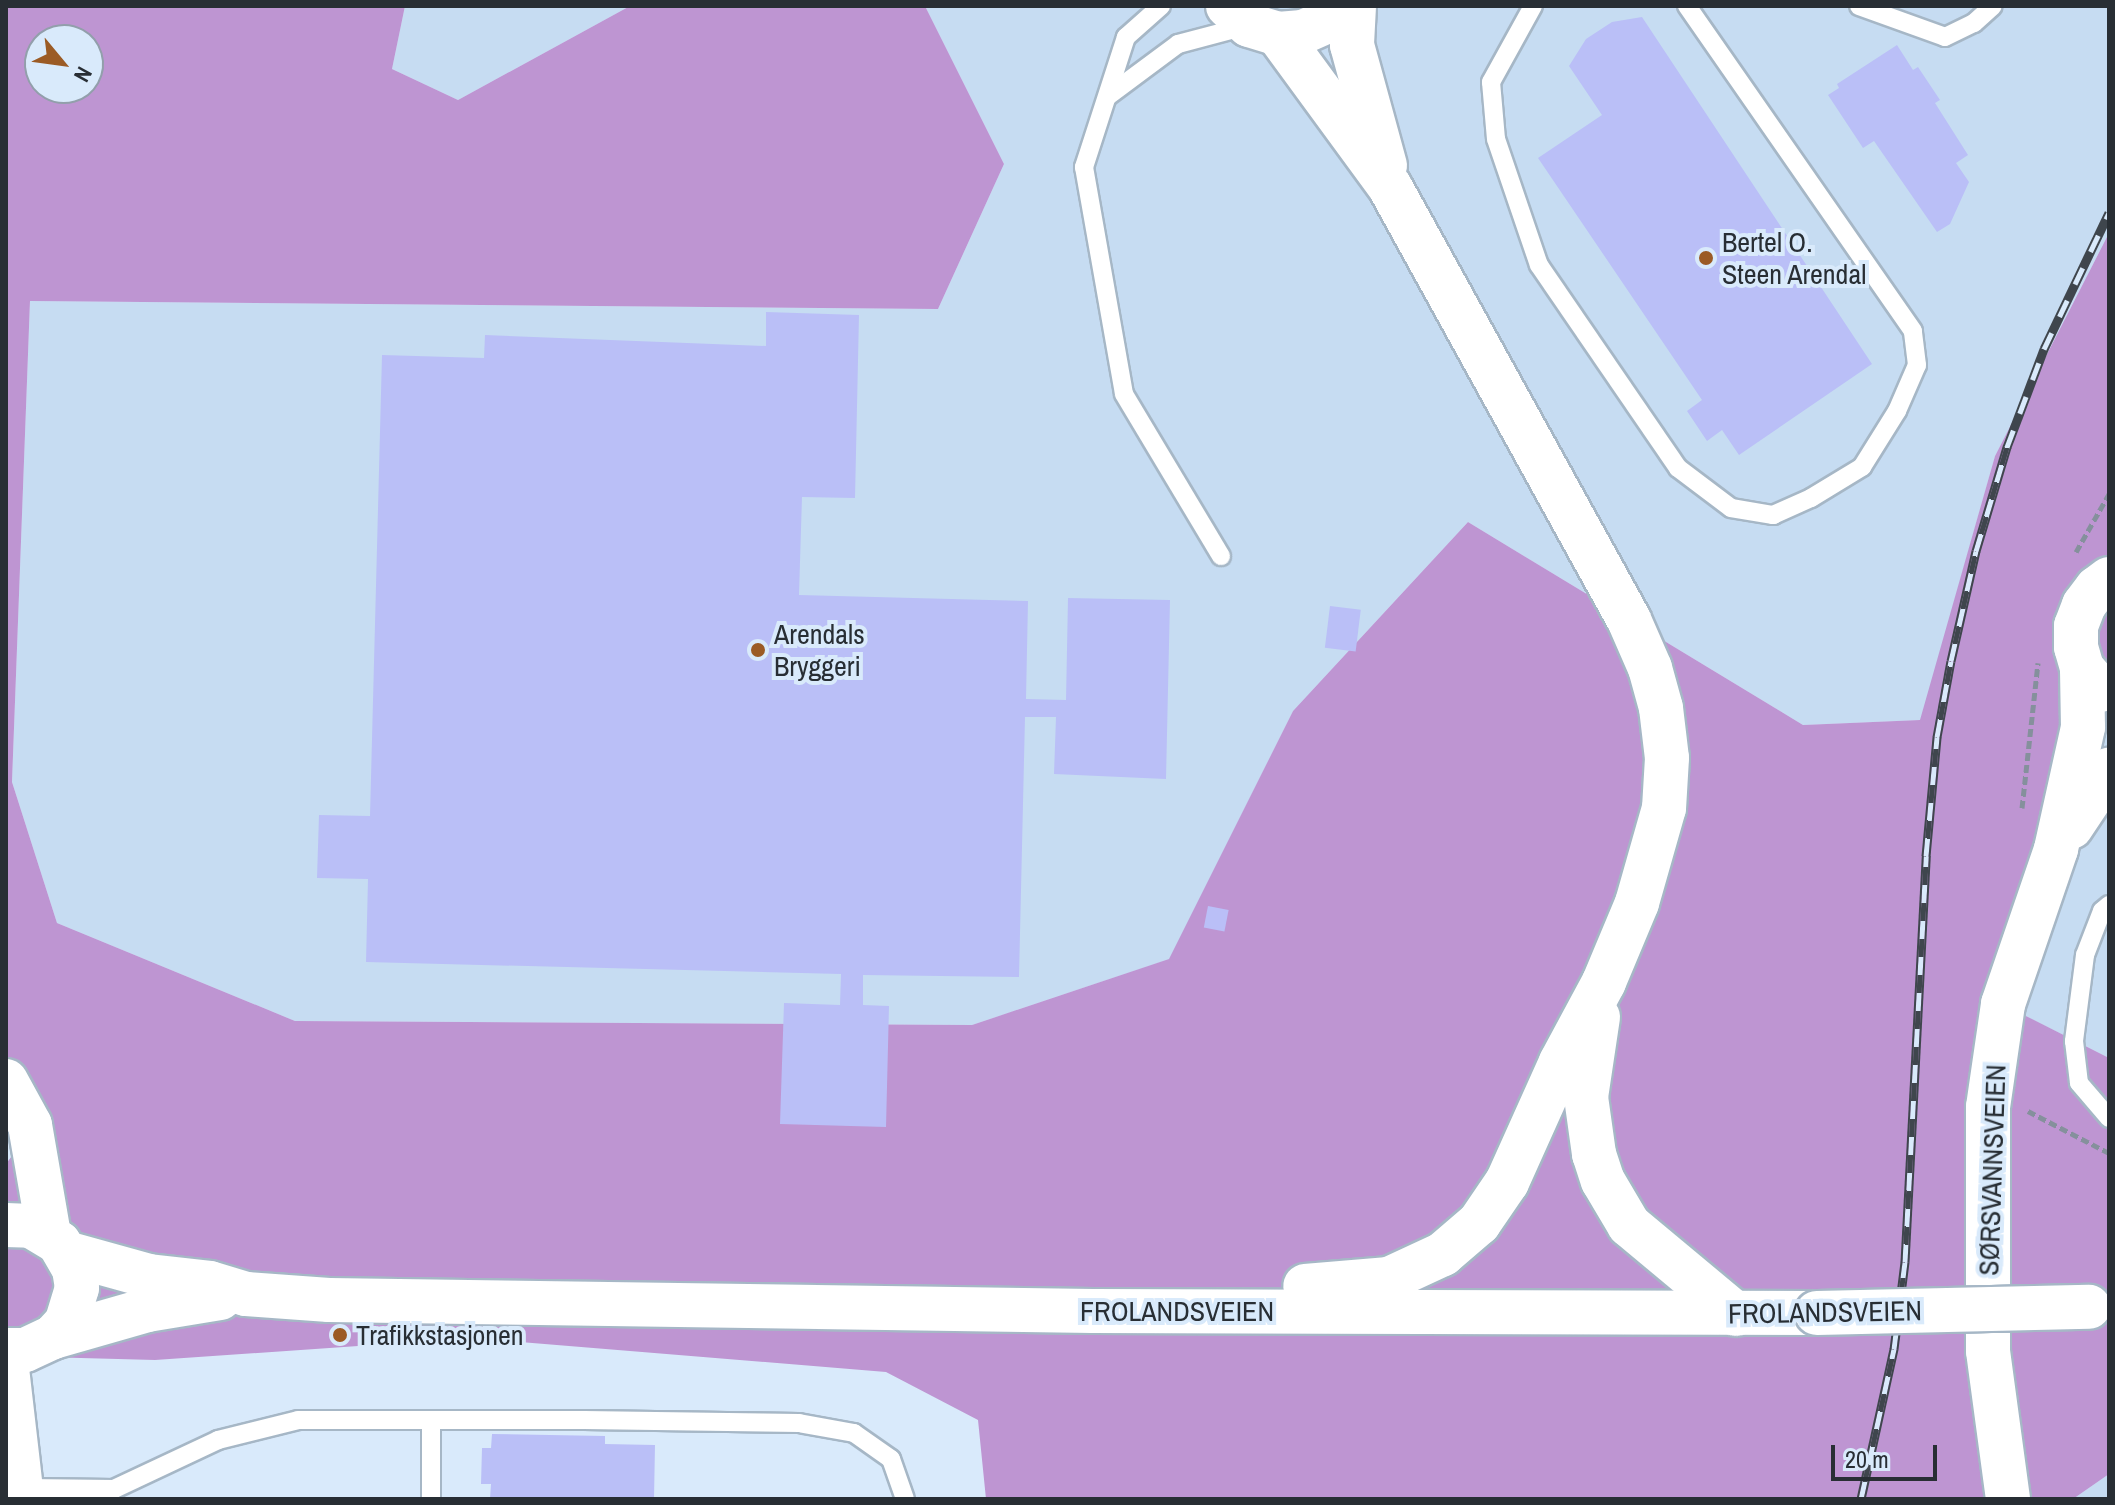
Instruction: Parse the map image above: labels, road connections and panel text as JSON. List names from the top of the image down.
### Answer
{
  "streets": {
    "main road": ["SØRSVANNSVEIEN", "FROLANDSVEIEN"]
  },
  "places": ["Bertel O. Steen Arendal", "Arendals Bryggeri", "Trafikkstasjonen"],
  "scale_bar": "20 m",
  "north": "bottom right"
}
